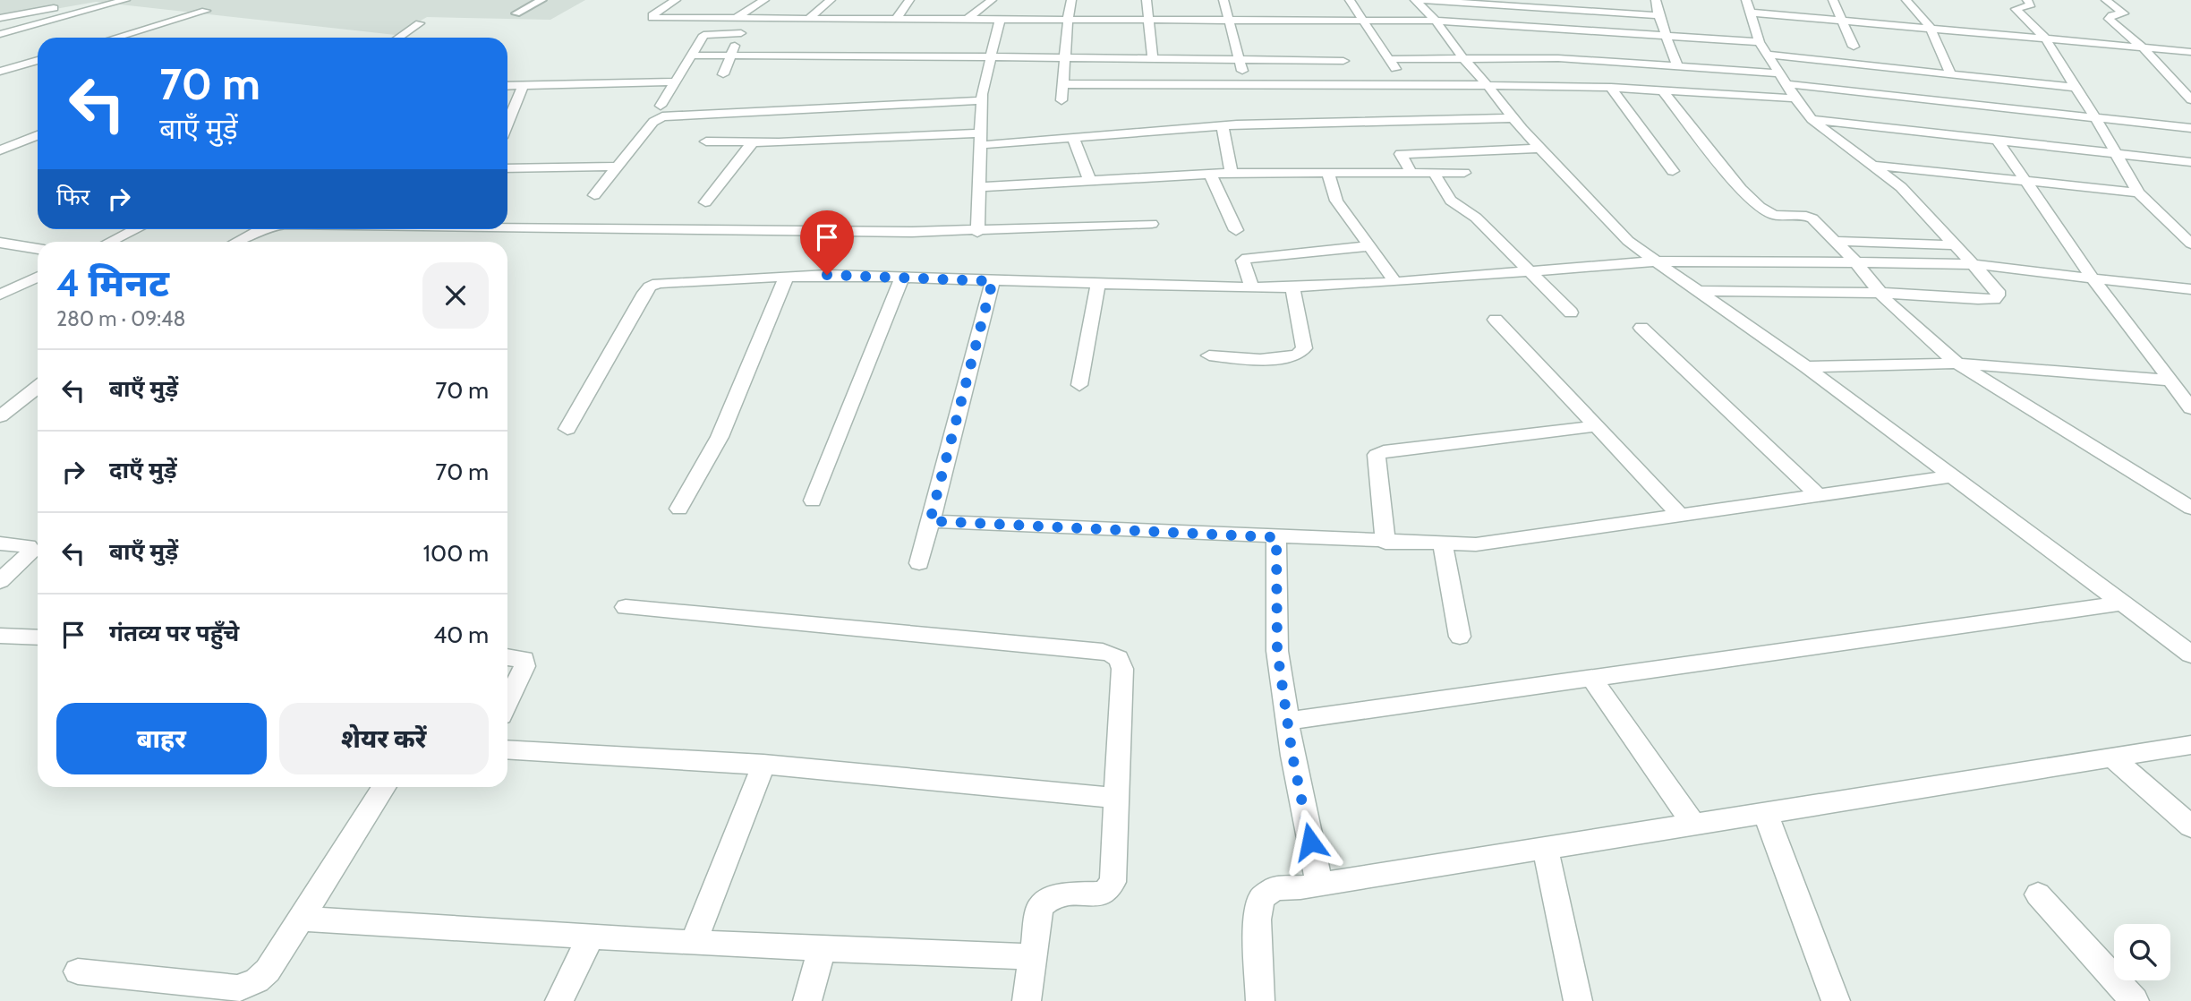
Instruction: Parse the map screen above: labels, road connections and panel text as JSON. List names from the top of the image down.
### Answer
{
  "page": {
    "turn": ["70 m", "बाएँ मुड़ें"],
    "then": "फिर",
    "heading": ["4 मिनट", "280 m · 09:48"],
    "list": [
      {
        "name": "बाएँ मुड़ें",
        "value": "70 m"
      },
      {
        "name": "दाएँ मुड़ें",
        "value": "70 m"
      },
      {
        "name": "बाएँ मुड़ें",
        "value": "100 m"
      },
      {
        "name": "गंतव्य पर पहुँचे",
        "value": "40 m"
      }
    ],
    "buttons": ["बाहर", "शेयर करें"]
  }
}
